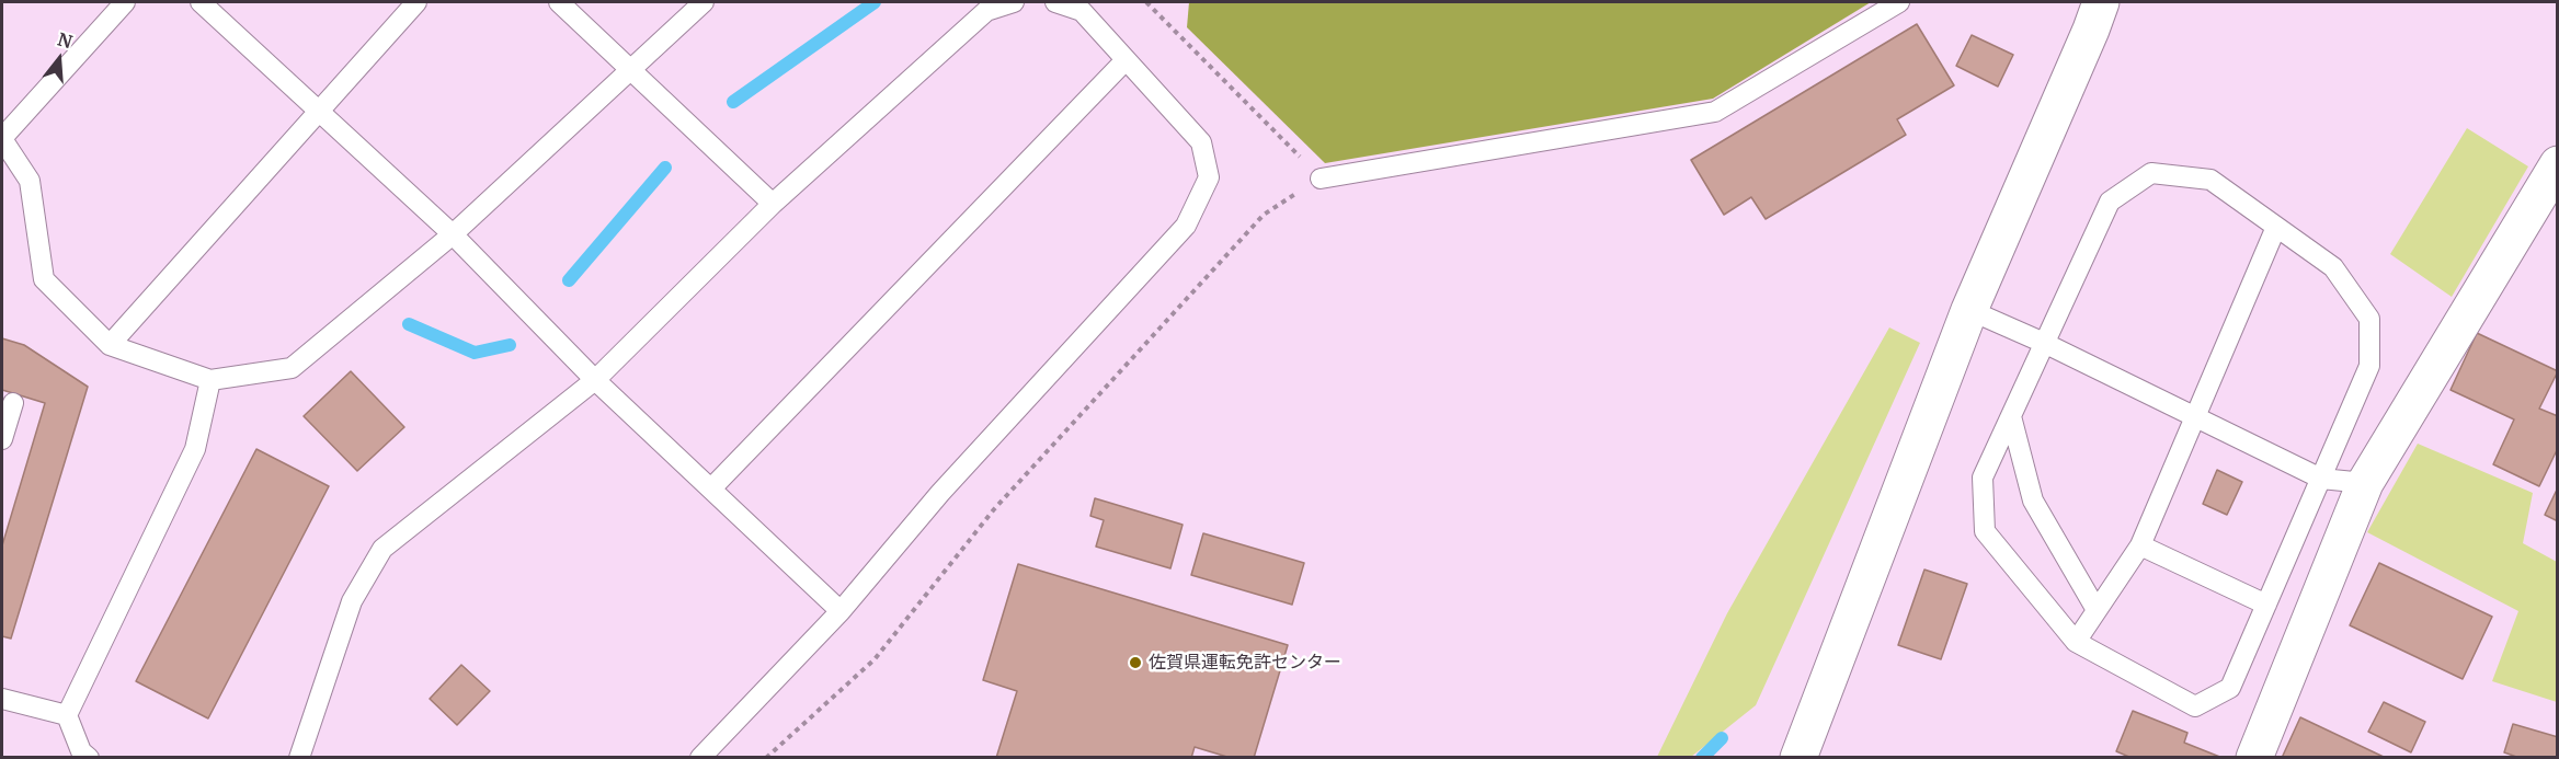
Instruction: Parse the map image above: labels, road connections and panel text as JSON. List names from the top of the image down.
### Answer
{
  "places": ["佐賀県運転免許センター"],
  "north": "top"
}
